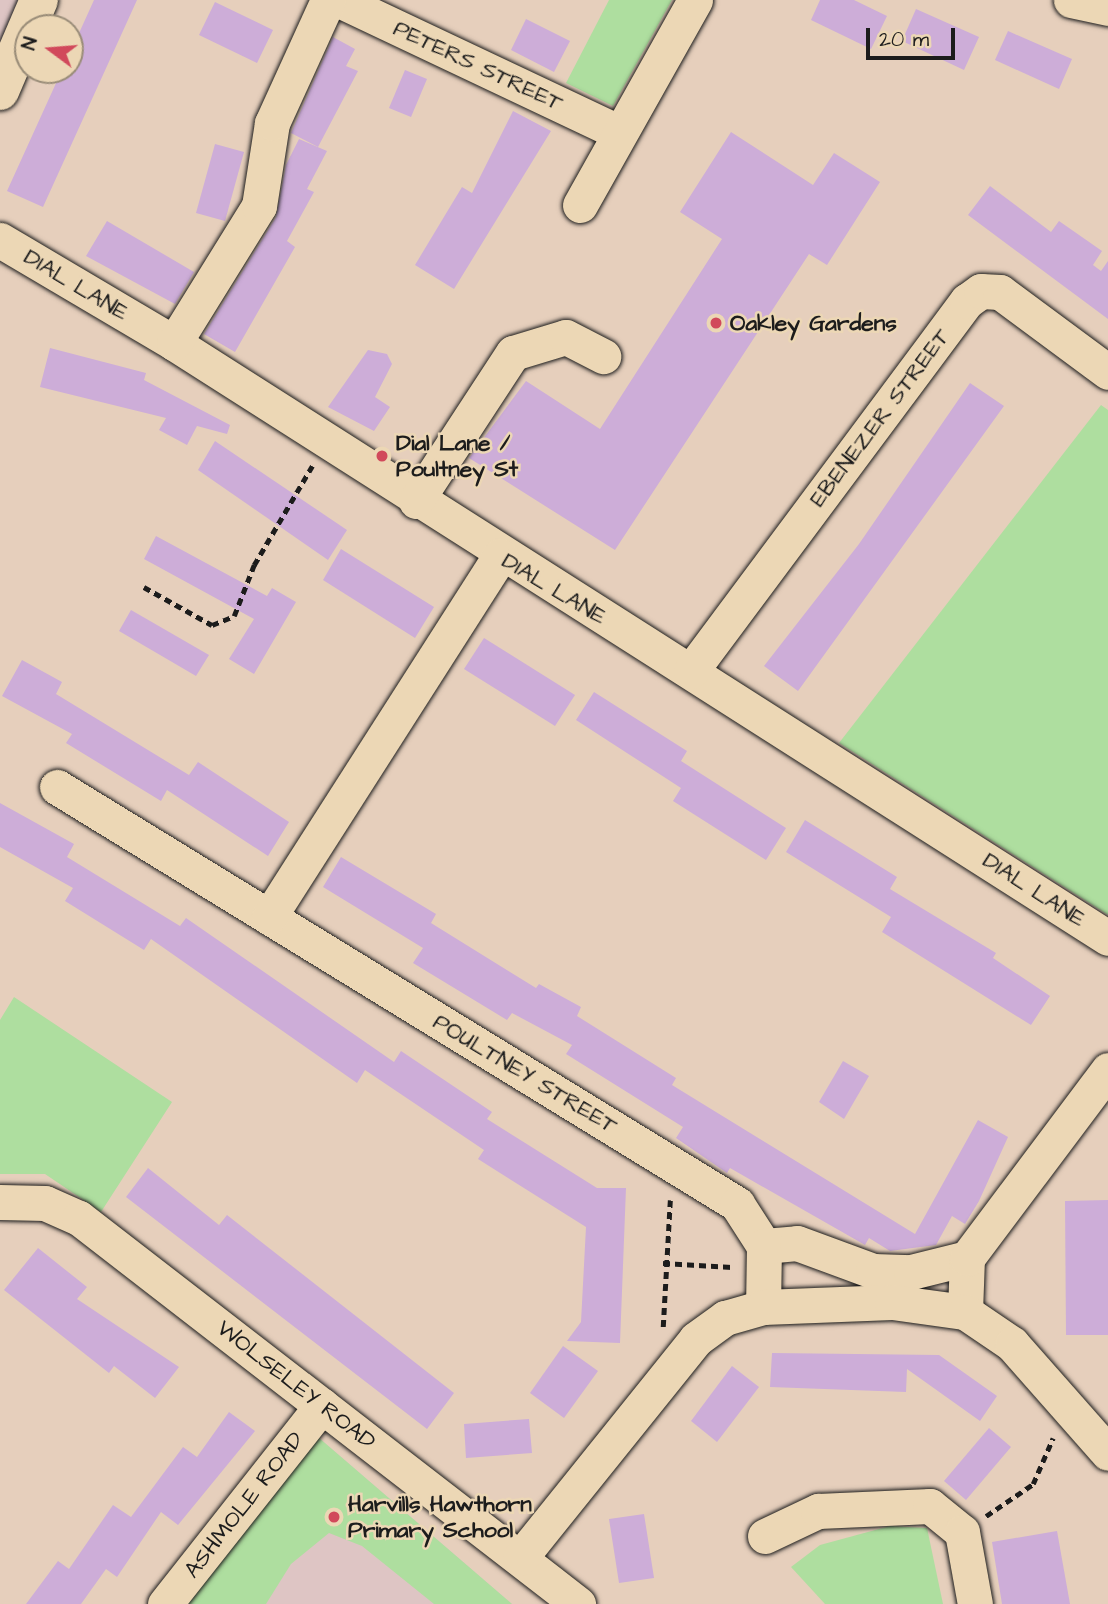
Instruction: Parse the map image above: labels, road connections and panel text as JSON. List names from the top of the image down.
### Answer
{
  "streets": {
    "street": [
      "PETERS STREET",
      "DIAL LANE",
      "EBENEZER STREET",
      "POULTNEY STREET",
      "WOLSELEY ROAD",
      "ASHMOLE ROAD"
    ]
  },
  "crossings": [
    ["DIAL LANE", "EBENEZER STREET"],
    ["WOLSELEY ROAD", "ASHMOLE ROAD"]
  ],
  "places": ["Oakley Gardens", "Dial Lane / Poultney St", "Harvills Hawthorn Primary School"],
  "scale_bar": "20 m",
  "north": "left"
}
